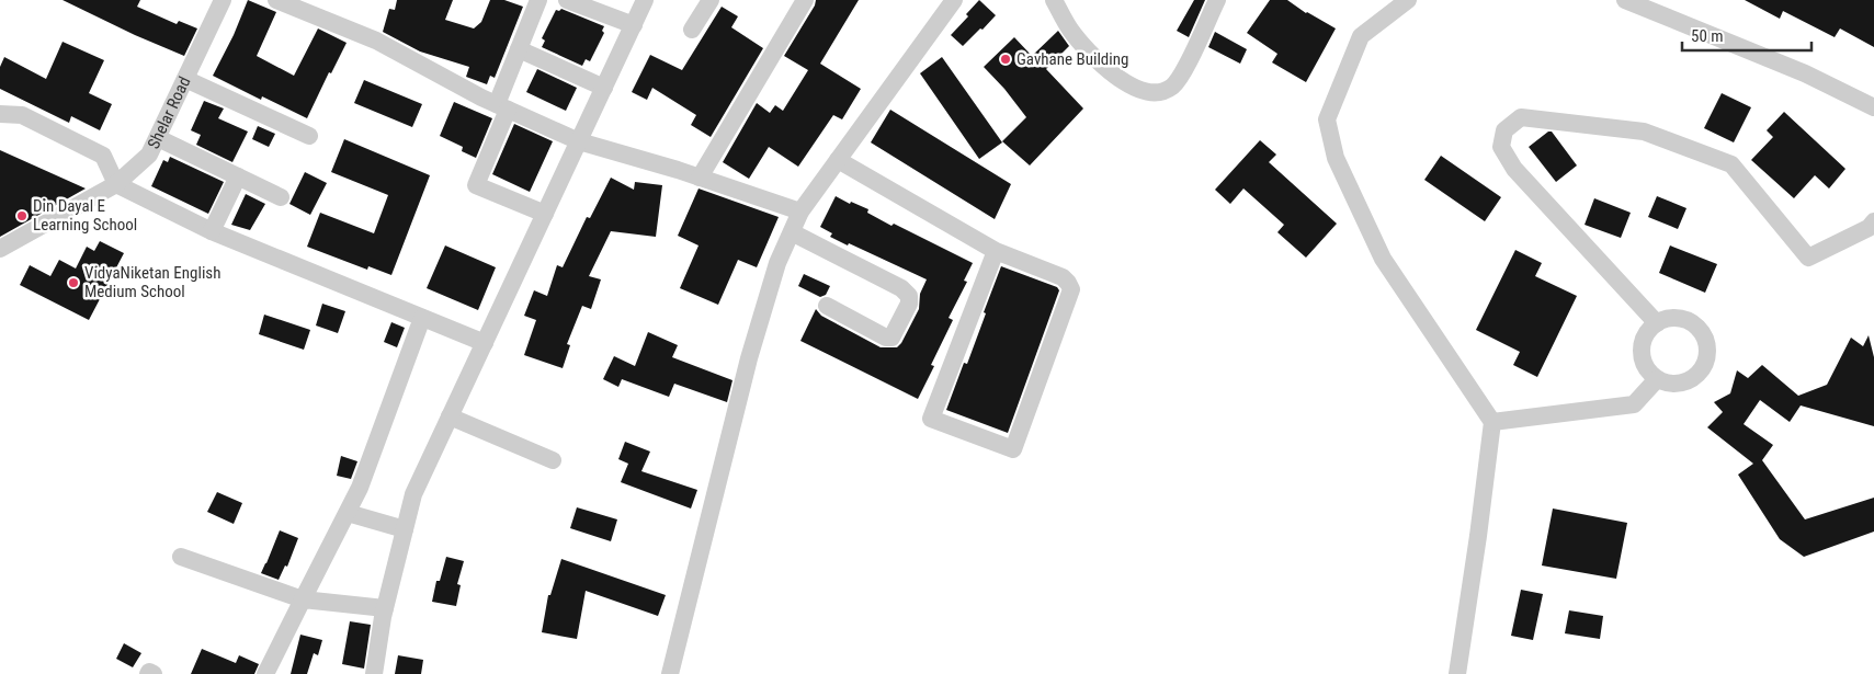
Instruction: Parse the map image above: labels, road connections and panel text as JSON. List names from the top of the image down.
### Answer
{
  "streets": {
    "street": ["Shelar Road"]
  },
  "places": ["Gavhane Building", "Din Dayal E Learning School", "VidyaNiketan English Medium School"],
  "scale_bar": "50 m"
}
